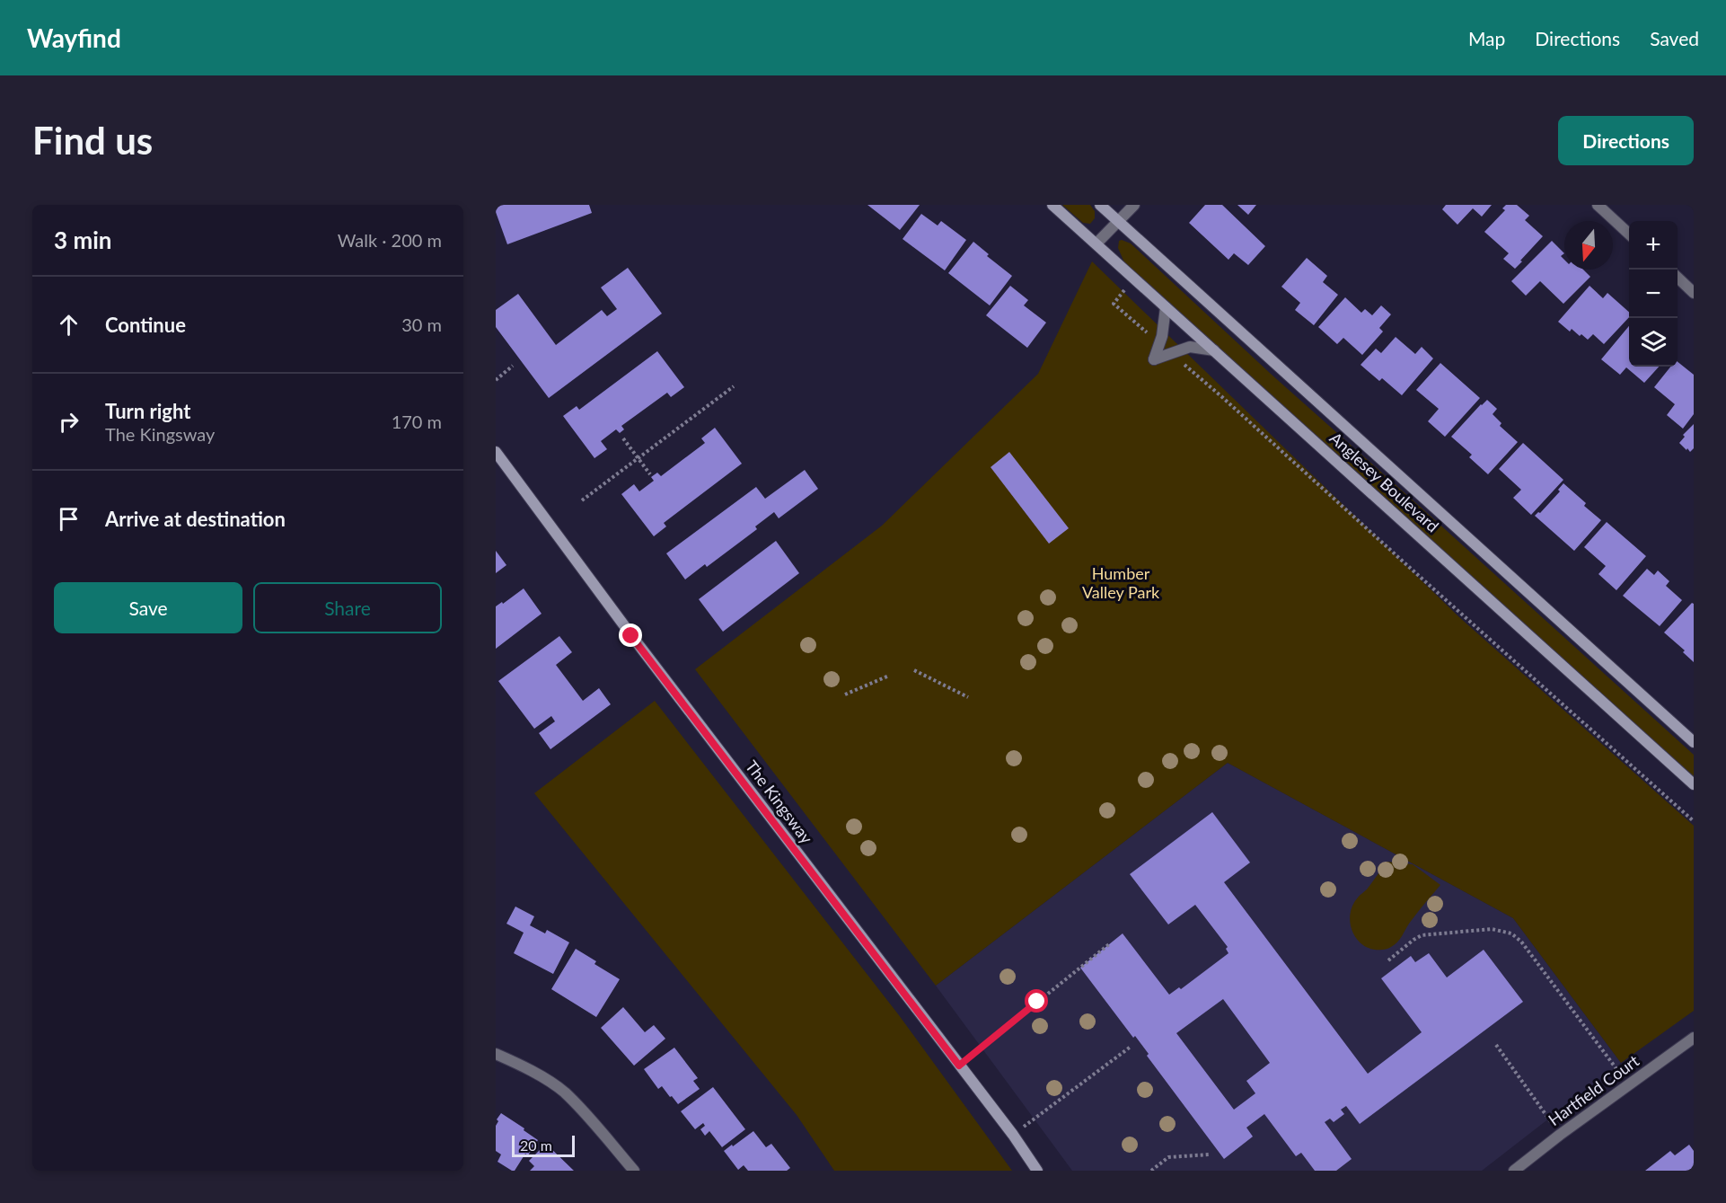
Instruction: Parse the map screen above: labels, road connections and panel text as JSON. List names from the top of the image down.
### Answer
{
  "streets": {
    "street": ["Anglesey Boulevard", "The Kingsway", "Hartfield Court"]
  },
  "parks": ["Humber Valley Park"],
  "scale_bar": "20 m",
  "north": "bottom",
  "page": {
    "header": "Wayfind",
    "nav": ["Map", "Directions", "Saved"],
    "buttons": [
      "Directions",
      ["Save", "Share"]
    ],
    "title": "Find us",
    "heading": ["3 min", "Walk · 200 m"],
    "map_buttons": ["+", "−"],
    "list": [
      ["Continue", "30 m"],
      ["Turn right", "The Kingsway", "170 m"],
      "Arrive at destination"
    ],
    "scale": "20 m"
  }
}
